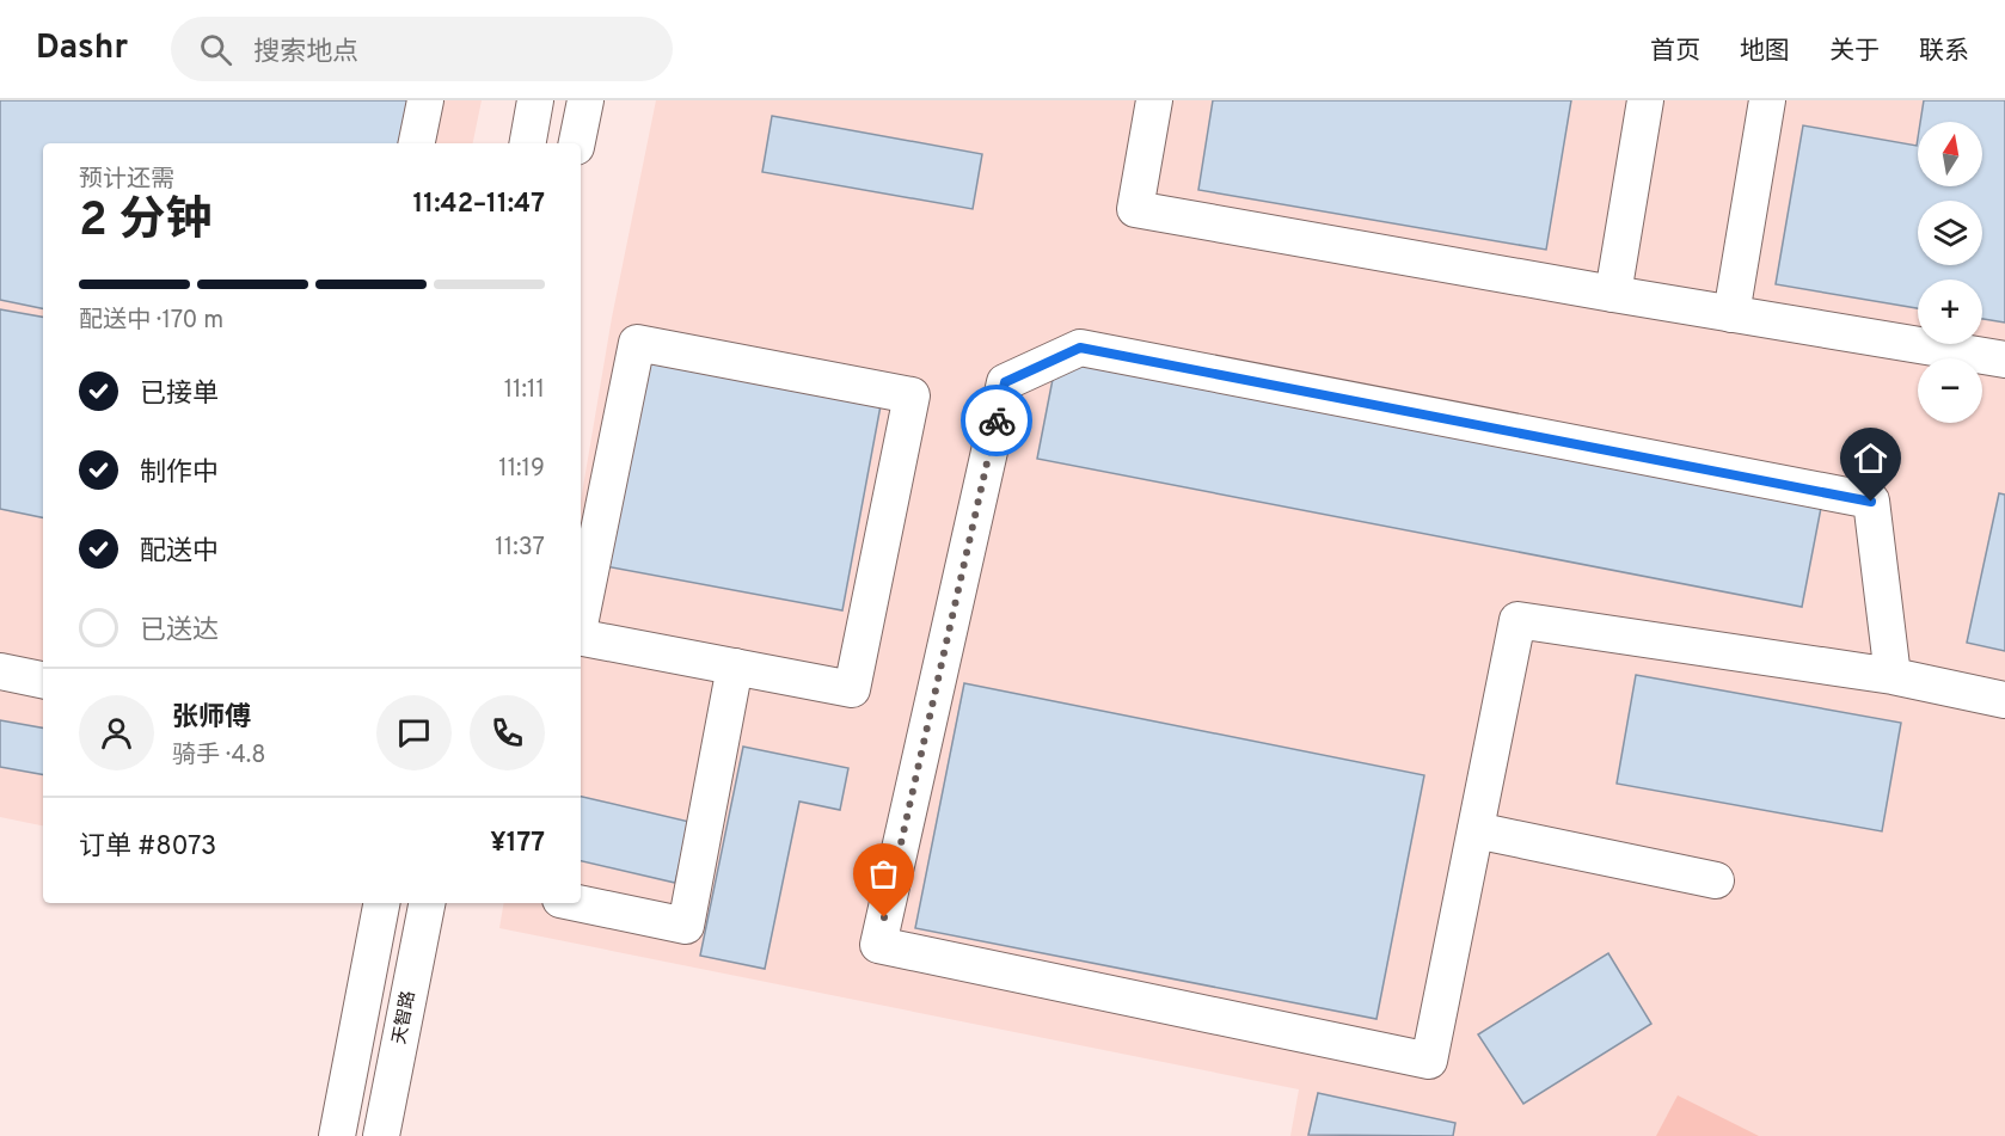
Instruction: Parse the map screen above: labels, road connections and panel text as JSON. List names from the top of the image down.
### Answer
{
  "streets": {
    "street": ["天智路"]
  },
  "north": "top",
  "page": {
    "header": "Dashr",
    "search": "搜索地点",
    "nav": [
      "首页",
      "地图",
      "关于",
      "联系"
    ],
    "map_buttons": ["+", "−"],
    "heading": ["2 分钟", "预计还需", "11:42–11:47"],
    "panel": [
      "张师傅",
      "骑手 · 4.8",
      "订单 #8073",
      "¥177"
    ],
    "bar": "配送中 · 170 m",
    "list": [
      ["已接单", "11:11"],
      ["制作中", "11:19"],
      ["配送中", "11:37"],
      "已送达"
    ]
  }
}
